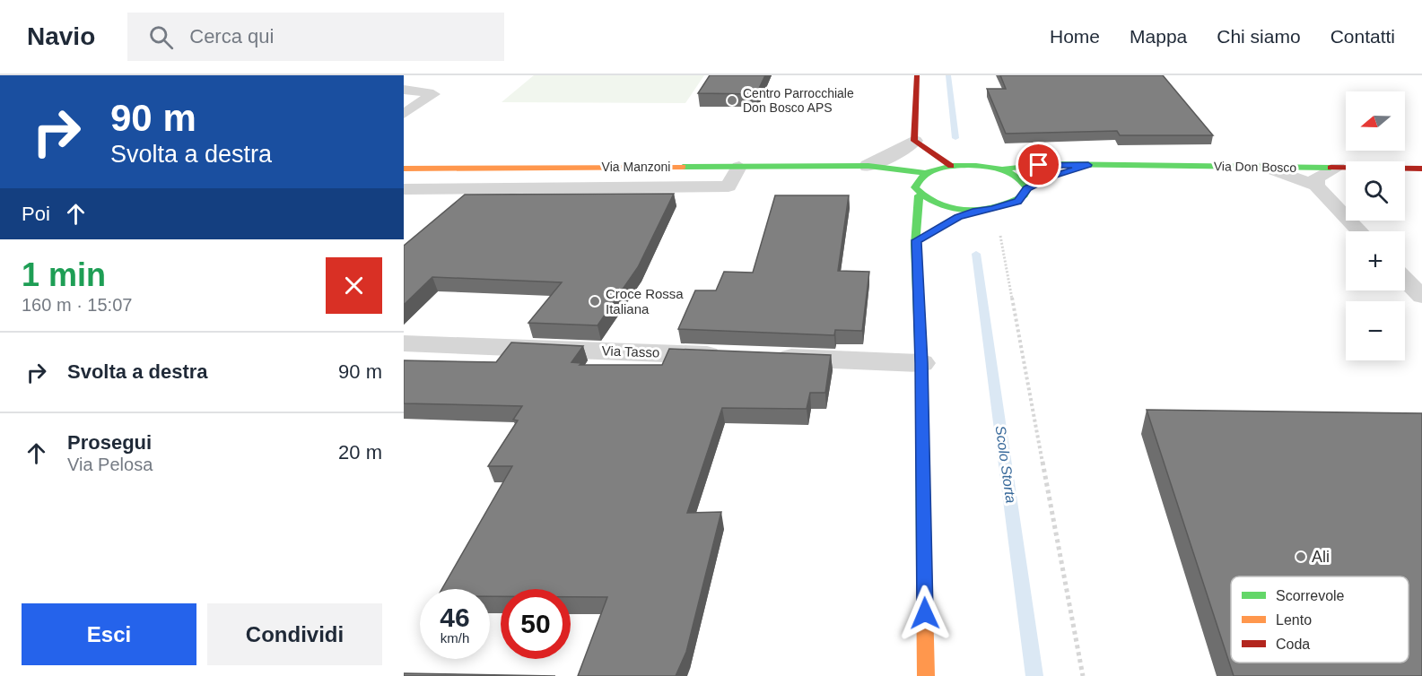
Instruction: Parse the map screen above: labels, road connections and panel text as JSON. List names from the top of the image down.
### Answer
{
  "streets": {
    "main road": ["Via Manzoni", "Via Don Bosco"],
    "street": ["Via Tasso"]
  },
  "water": ["Scolo Storta"],
  "places": ["Centro Parrocchiale Don Bosco APS", "Croce Rossa Italiana", "Ali"],
  "legend": ["Scorrevole", "Lento", "Coda"],
  "north": "left",
  "page": {
    "header": "Navio",
    "search": "Cerca qui",
    "nav": [
      "Home",
      "Mappa",
      "Chi siamo",
      "Contatti"
    ],
    "turn": ["90 m", "Svolta a destra"],
    "map_buttons": ["+", "−"],
    "then": "Poi",
    "heading": ["1 min", "160 m · 15:07"],
    "list": [
      {
        "name": "Svolta a destra",
        "value": "90 m"
      },
      {
        "name": "Prosegui",
        "note": "Via Pelosa",
        "value": "20 m"
      }
    ],
    "speed": "46 km/h",
    "limit": "50",
    "buttons": ["Esci", "Condividi"]
  }
}
